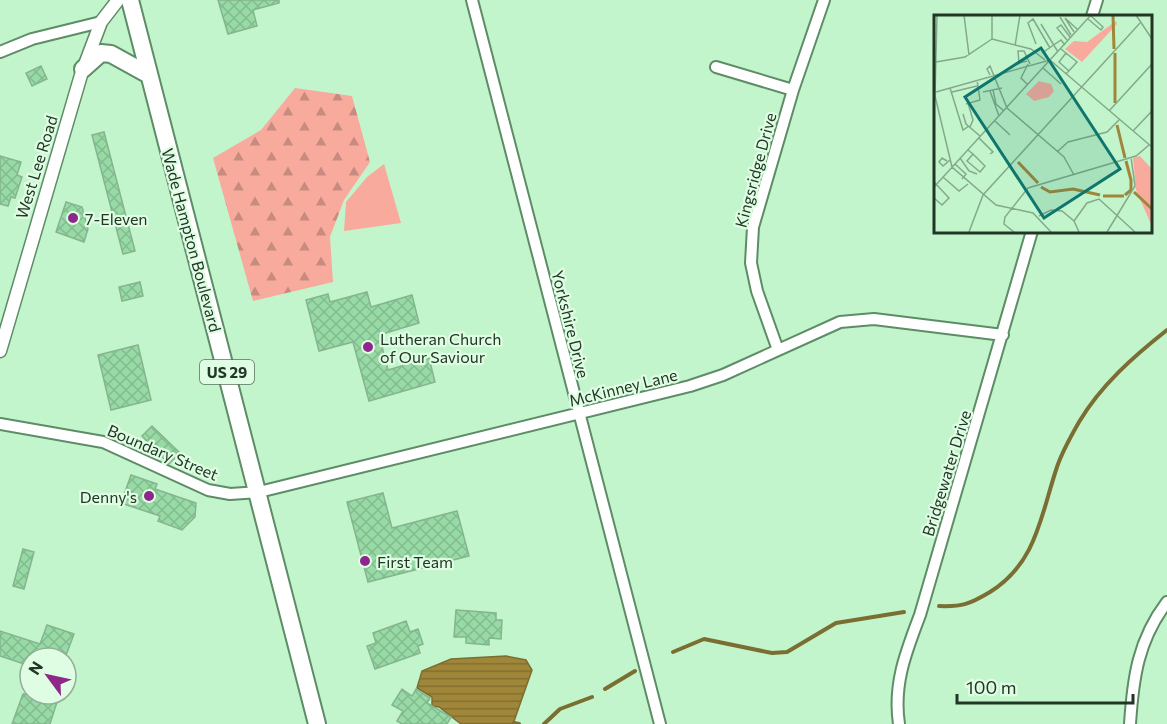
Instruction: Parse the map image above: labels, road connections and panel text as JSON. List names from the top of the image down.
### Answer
{
  "streets": {
    "main road": ["Wade Hampton Boulevard", "US 29"],
    "street": [
      "West Lee Road",
      "Kingsridge Drive",
      "Yorkshire Drive",
      "McKinney Lane",
      "Boundary Street",
      "Bridgewater Drive"
    ]
  },
  "crossings": [
    ["Kingsridge Drive", "McKinney Lane"],
    ["Wade Hampton Boulevard", "McKinney Lane"],
    ["Wade Hampton Boulevard", "Boundary Street"],
    ["Yorkshire Drive", "McKinney Lane"],
    ["McKinney Lane", "Boundary Street"],
    ["McKinney Lane", "Bridgewater Drive"]
  ],
  "places": [
    "7-Eleven",
    "Lutheran Church of Our Saviour",
    "Denny's",
    "First Team"
  ],
  "scale_bar": "100 m",
  "north": "top left"
}
